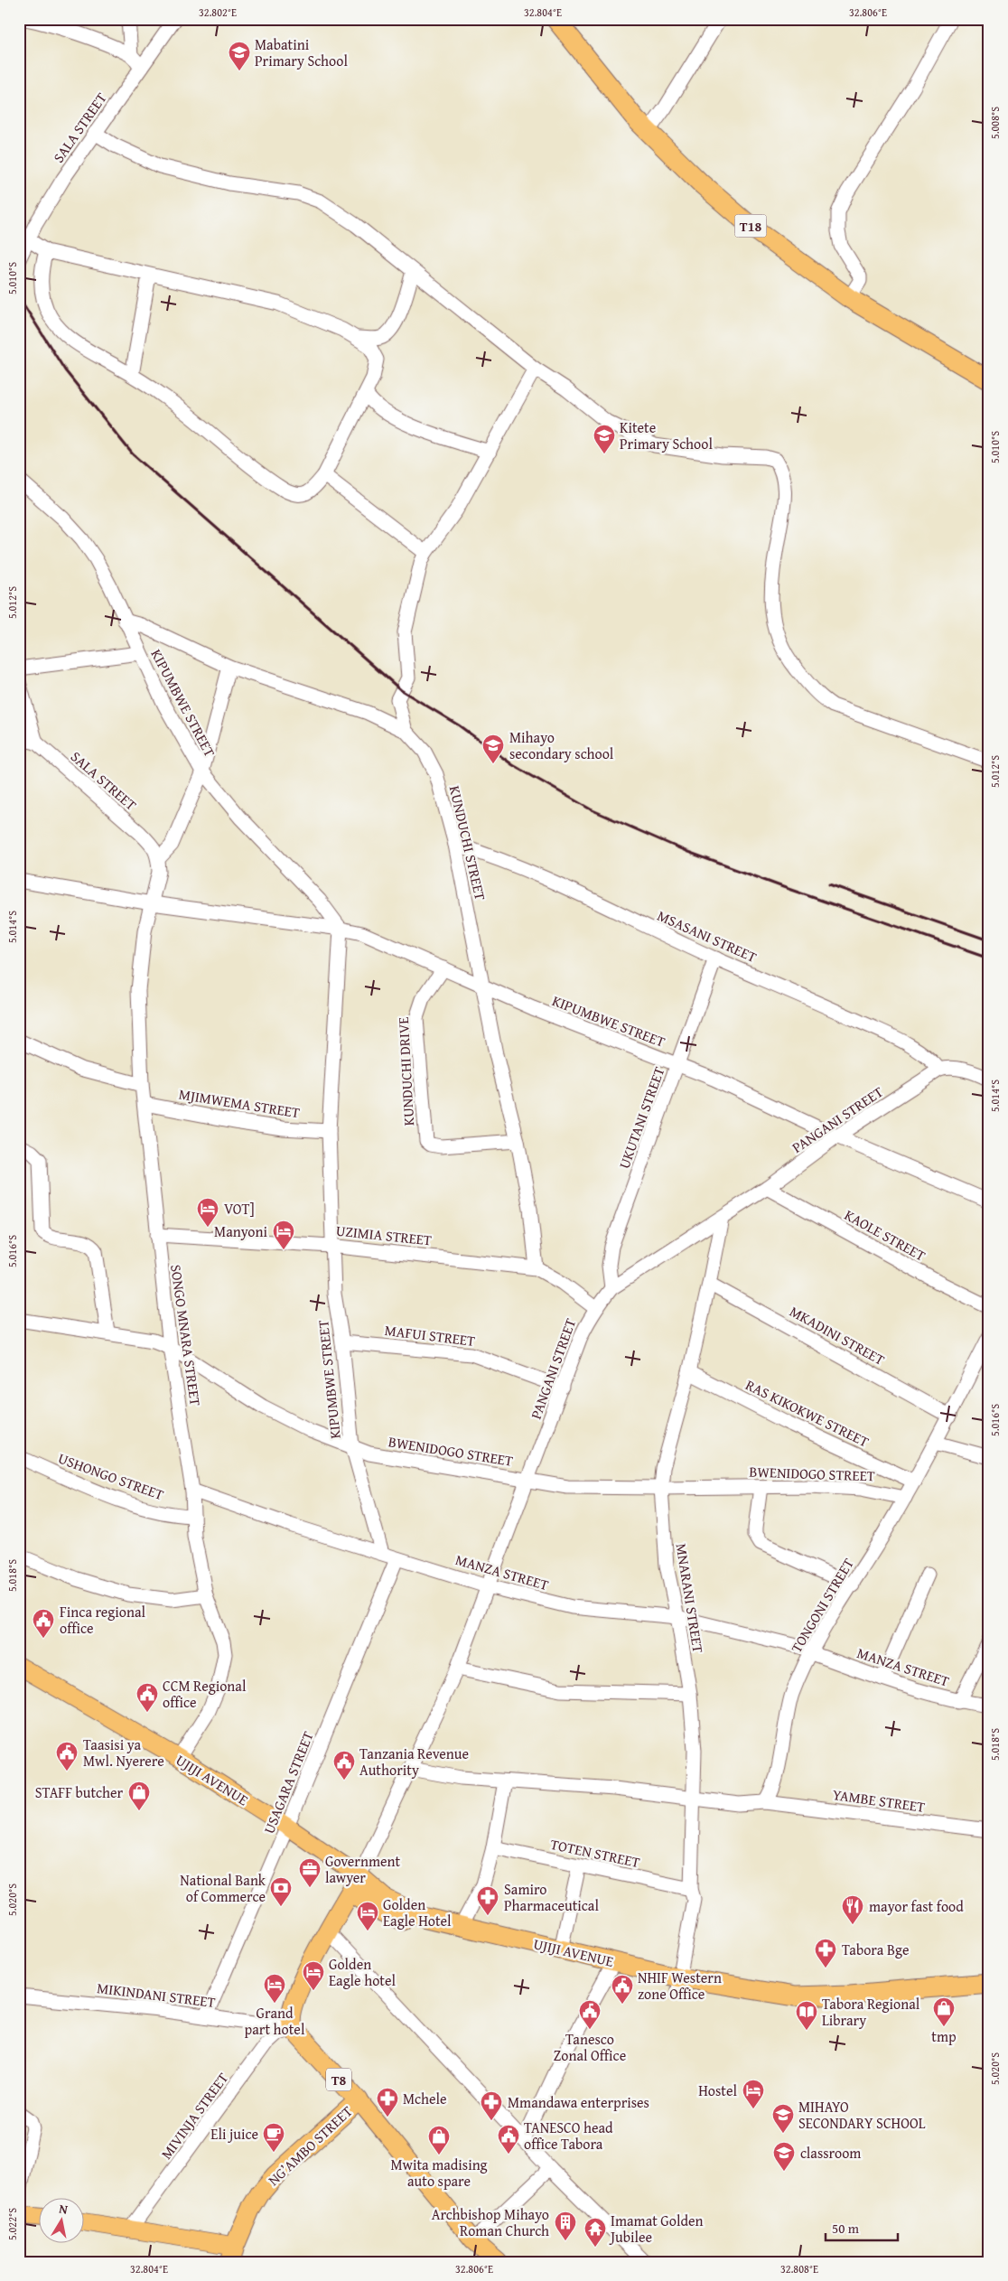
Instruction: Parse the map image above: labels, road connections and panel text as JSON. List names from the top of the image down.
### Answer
{
  "streets": {
    "highway": [
      "T18",
      "UJIJI AVENUE",
      "T8",
      "NG’AMBO STREET"
    ],
    "street": [
      "SALA STREET",
      "KIPUMBWE STREET",
      "KUNDUCHI STREET",
      "MSASANI STREET",
      "KUNDUCHI DRIVE",
      "MJIMWEMA STREET",
      "UKUTANI STREET",
      "PANGANI STREET",
      "UZIMIA STREET",
      "KAOLE STREET",
      "SONGO MNARA STREET",
      "MAFUI STREET",
      "MKADINI STREET",
      "RAS KIKOKWE STREET",
      "BWENIDOGO STREET",
      "USHONGO STREET",
      "MANZA STREET",
      "MNARANI STREET",
      "TONGONI STREET",
      "USAGARA STREET",
      "YAMBE STREET",
      "TOTEN STREET",
      "MIKINDANI STREET",
      "MIVINJA STREET"
    ]
  },
  "crossings": [
    ["KIPUMBWE STREET", "KUNDUCHI STREET"],
    ["KIPUMBWE STREET", "KUNDUCHI DRIVE"],
    ["KIPUMBWE STREET", "MJIMWEMA STREET"],
    ["KIPUMBWE STREET", "UKUTANI STREET"],
    ["KIPUMBWE STREET", "PANGANI STREET"],
    ["KIPUMBWE STREET", "UZIMIA STREET"],
    ["KIPUMBWE STREET", "SONGO MNARA STREET"],
    ["KIPUMBWE STREET", "MAFUI STREET"],
    ["KIPUMBWE STREET", "BWENIDOGO STREET"],
    ["KIPUMBWE STREET", "MANZA STREET"],
    ["KUNDUCHI STREET", "MSASANI STREET"],
    ["KUNDUCHI STREET", "KUNDUCHI DRIVE"],
    ["KUNDUCHI STREET", "UZIMIA STREET"],
    ["MSASANI STREET", "UKUTANI STREET"],
    ["MSASANI STREET", "PANGANI STREET"],
    ["MJIMWEMA STREET", "SONGO MNARA STREET"],
    ["UKUTANI STREET", "PANGANI STREET"],
    ["PANGANI STREET", "UZIMIA STREET"],
    ["PANGANI STREET", "KAOLE STREET"],
    ["PANGANI STREET", "MAFUI STREET"],
    ["PANGANI STREET", "BWENIDOGO STREET"],
    ["PANGANI STREET", "MANZA STREET"],
    ["PANGANI STREET", "MNARANI STREET"],
    ["PANGANI STREET", "UJIJI AVENUE"],
    ["UZIMIA STREET", "SONGO MNARA STREET"],
    ["SONGO MNARA STREET", "BWENIDOGO STREET"],
    ["SONGO MNARA STREET", "USHONGO STREET"],
    ["SONGO MNARA STREET", "MANZA STREET"],
    ["SONGO MNARA STREET", "UJIJI AVENUE"],
    ["MKADINI STREET", "MNARANI STREET"],
    ["MKADINI STREET", "TONGONI STREET"],
    ["RAS KIKOKWE STREET", "MNARANI STREET"],
    ["RAS KIKOKWE STREET", "TONGONI STREET"],
    ["BWENIDOGO STREET", "MNARANI STREET"],
    ["BWENIDOGO STREET", "TONGONI STREET"],
    ["MANZA STREET", "MNARANI STREET"],
    ["MANZA STREET", "TONGONI STREET"],
    ["MANZA STREET", "USAGARA STREET"],
    ["MNARANI STREET", "UJIJI AVENUE"],
    ["MNARANI STREET", "TOTEN STREET"],
    ["TONGONI STREET", "YAMBE STREET"],
    ["UJIJI AVENUE", "USAGARA STREET"],
    ["USAGARA STREET", "MIKINDANI STREET"],
    ["MIKINDANI STREET", "MIVINJA STREET"],
    ["MIKINDANI STREET", "NG’AMBO STREET"],
    ["MIVINJA STREET", "NG’AMBO STREET"]
  ],
  "places": {
    "school or university": [
      "Mabatini Primary School",
      "Kitete Primary School",
      "Mihayo secondary school",
      "MIHAYO SECONDARY SCHOOL",
      "classroom"
    ],
    "hotel": [
      "VOT]",
      "Manyoni",
      "Golden Eagle Hotel",
      "Golden Eagle hotel",
      "Grand part hotel",
      "Hostel"
    ],
    "public building": [
      "Finca regional office",
      "CCM Regional office",
      "Taasisi ya Mwl. Nyerere",
      "Tanzania Revenue Authority",
      "NHIF Western zone Office",
      "Tanesco Zonal Office",
      "TANESCO head office Tabora"
    ],
    "shop": ["STAFF butcher", "tmp", "Mwita madising auto spare"],
    "office": ["Government lawyer"],
    "bank": ["National Bank of Commerce"],
    "pharmacy": [
      "Samiro Pharmaceutical",
      "Tabora Bge",
      "Mchele",
      "Mmandawa enterprises"
    ],
    "restaurant": ["mayor fast food"],
    "library": ["Tabora Regional Library"],
    "cafe": ["Eli juice"],
    "building": ["Archbishop Mihayo Roman Church"],
    "temple": ["Imamat Golden Jubilee"]
  },
  "scale_bar": "50 m",
  "north": "top",
  "coordinates": [
    "32.802°E",
    "32.804°E",
    "32.806°E",
    "5.008°S",
    "5.010°S",
    "5.012°S",
    "5.014°S",
    "5.016°S",
    "5.018°S",
    "5.020°S",
    "5.022°S",
    "32.808°E"
  ]
}
